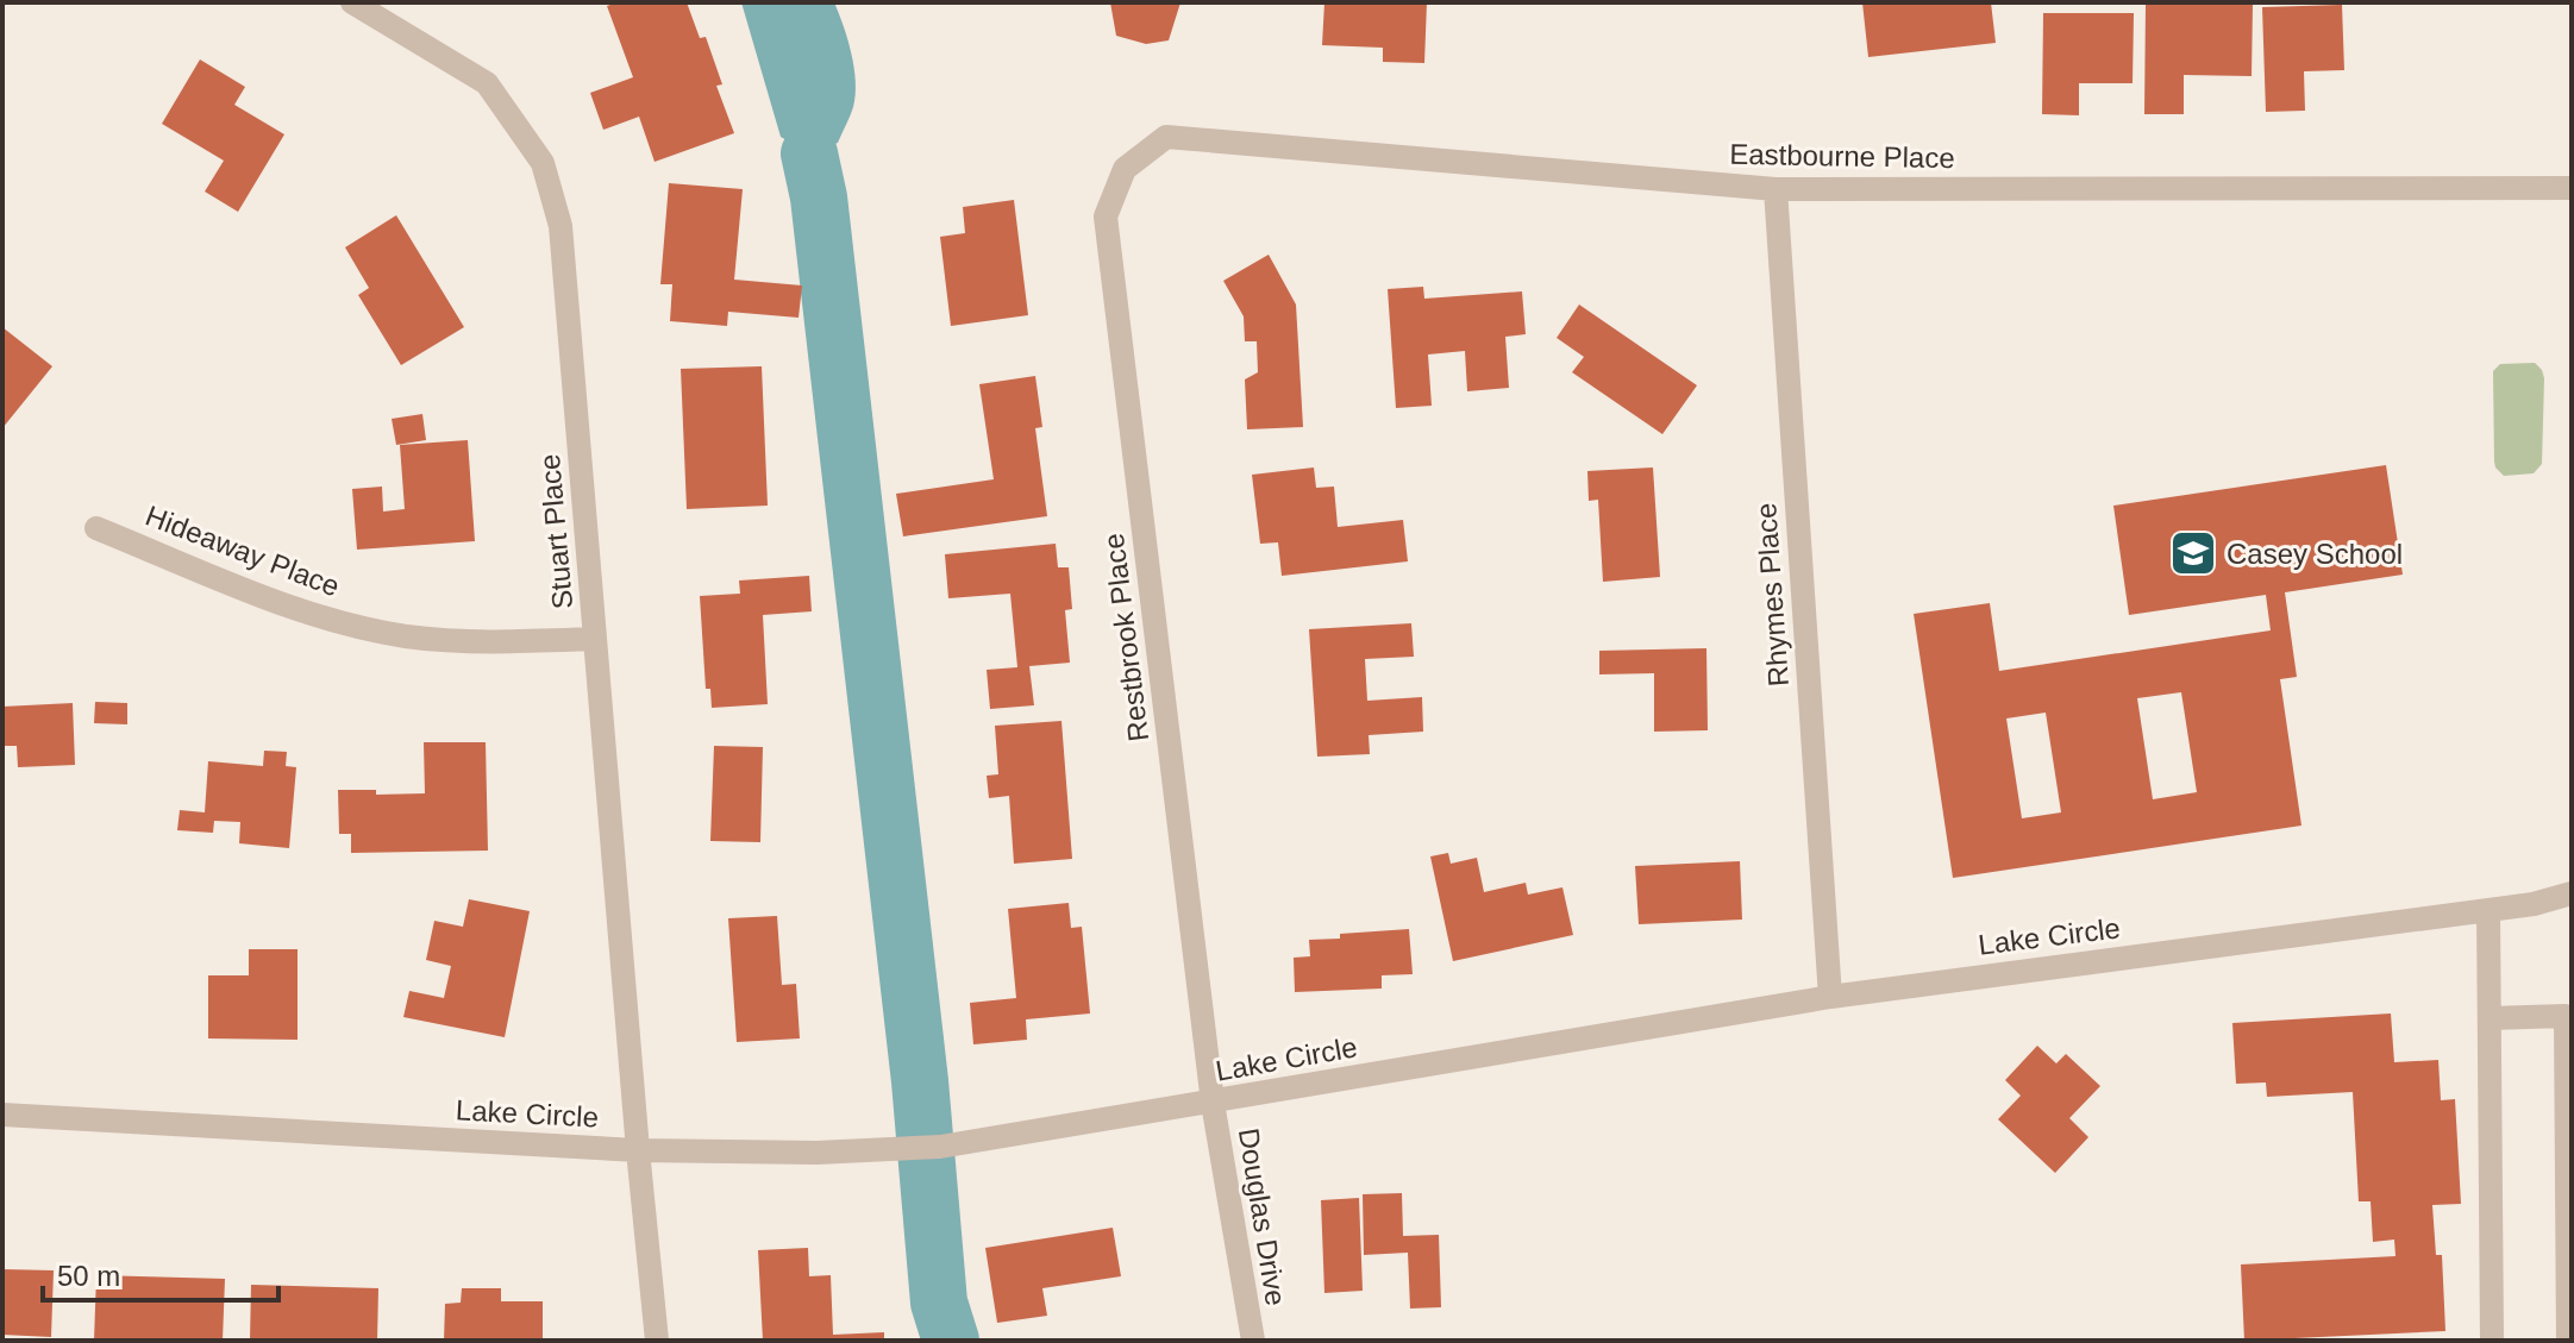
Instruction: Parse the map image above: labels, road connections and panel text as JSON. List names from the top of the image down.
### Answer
{
  "streets": {
    "street": [
      "Eastbourne Place",
      "Stuart Place",
      "Hideaway Place",
      "Rhymes Place",
      "Restbrook Place",
      "Lake Circle",
      "Douglas Drive"
    ]
  },
  "crossings": [
    ["Eastbourne Place", "Rhymes Place"],
    ["Eastbourne Place", "Restbrook Place"],
    ["Stuart Place", "Hideaway Place"],
    ["Stuart Place", "Lake Circle"],
    ["Rhymes Place", "Lake Circle"],
    ["Restbrook Place", "Lake Circle"],
    ["Restbrook Place", "Douglas Drive"],
    ["Lake Circle", "Douglas Drive"]
  ],
  "places": {
    "school or university": ["Casey School"]
  },
  "scale_bar": "50 m"
}
